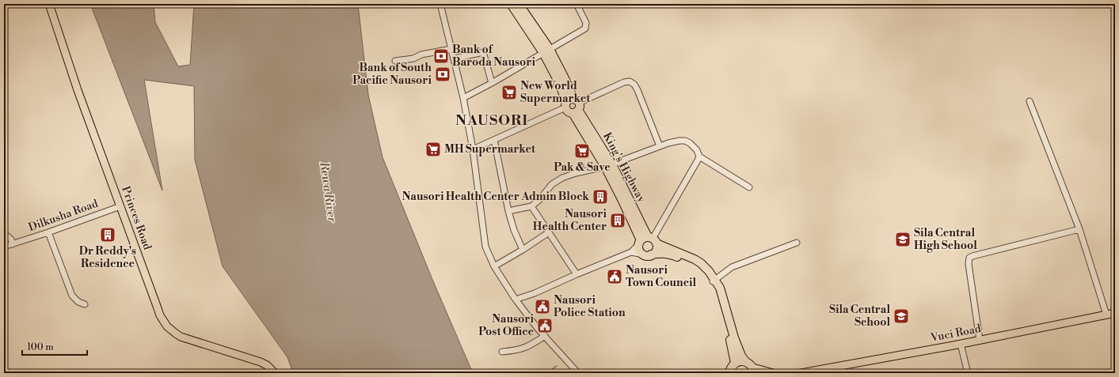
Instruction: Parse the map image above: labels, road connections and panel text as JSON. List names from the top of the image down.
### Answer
{
  "streets": {
    "highway": ["King's Highway"],
    "main road": ["Princes Road", "Vuci Road"],
    "street": ["Dilkusha Road"]
  },
  "crossings": [
    ["Dilkusha Road", "Princes Road"]
  ],
  "districts": ["NAUSORI"],
  "water": ["Rewa River"],
  "places": {
    "bank": ["Bank of Baroda Nausori", "Bank of South Pacific Nausori"],
    "supermarket": ["New World Supermarket", "MH Supermarket", "Pak & Save"],
    "building": ["Nausori Health Center Admin Block", "Nausori Health Center", "Dr Reddy's Residence"],
    "school or university": ["Sila Central High School", "Sila Central School"],
    "public building": ["Nausori Town Council", "Nausori Police Station", "Nausori Post Office"]
  },
  "scale_bar": "100 m"
}
